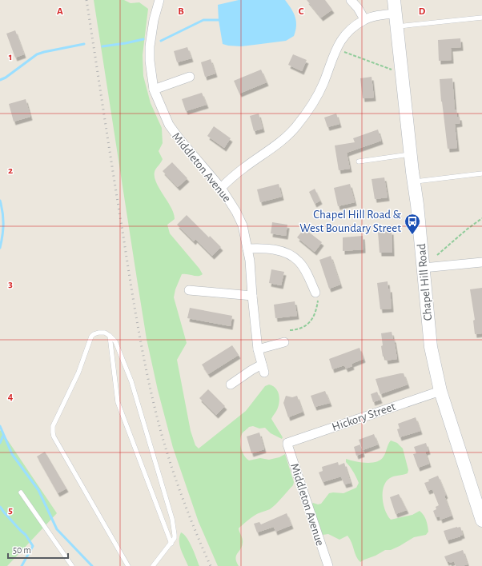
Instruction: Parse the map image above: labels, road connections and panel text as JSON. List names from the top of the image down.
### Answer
{
  "streets": {
    "main road": ["Chapel Hill Road"],
    "street": ["Middleton Avenue", "Hickory Street"]
  },
  "crossings": [
    ["Middleton Avenue", "Hickory Street"],
    ["Chapel Hill Road", "Hickory Street"]
  ],
  "places": {
    "bus stop": ["Chapel Hill Road & West Boundary Street"]
  },
  "scale_bar": "50 m",
  "grid": {
    "columns": [
      "A",
      "B",
      "C",
      "D"
    ],
    "rows": [
      "1",
      "2",
      "3",
      "4",
      "5"
    ]
  }
}
